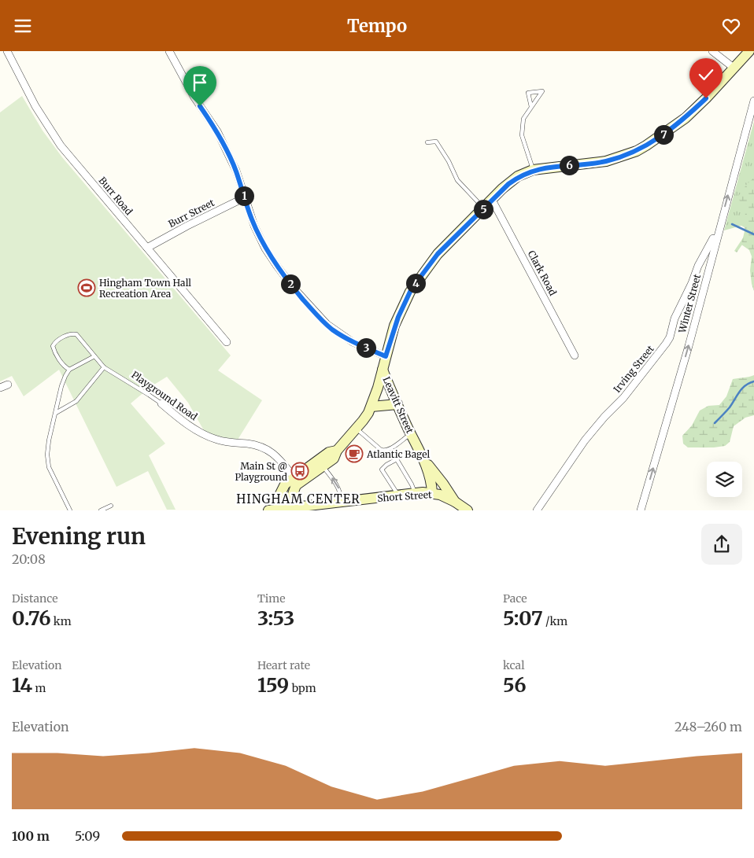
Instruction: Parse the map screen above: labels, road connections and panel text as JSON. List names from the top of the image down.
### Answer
{
  "streets": {
    "main road": ["Leavitt Street", "Short Street"],
    "street": [
      "Burr Road",
      "Burr Street",
      "Clark Road",
      "Winter Street",
      "Irving Street",
      "Playground Road"
    ]
  },
  "crossings": [
    ["Burr Road", "Burr Street"],
    ["Winter Street", "Irving Street"],
    ["Leavitt Street", "Short Street"]
  ],
  "one_way": ["Winter Street"],
  "districts": ["HINGHAM CENTER"],
  "places": {
    "sports": ["Hingham Town Hall Recreation Area"],
    "cafe": ["Atlantic Bagel"],
    "bus stop": ["Main St @ Playground"]
  },
  "page": {
    "header": "Tempo",
    "pins": [
      "7",
      "6",
      "1",
      "5",
      "4",
      "2",
      "3"
    ],
    "heading": ["Evening run", "20:08"],
    "stats": [
      ["Distance", "0.76 km"],
      ["Time", "3:53"],
      ["Pace", "5:07 /km"],
      ["Elevation", "14 m"],
      ["Heart rate", "159 bpm"],
      ["kcal", "56"]
    ],
    "chart": ["Elevation", "248–260 m"],
    "list": [
      {
        "name": "100 m",
        "note": "5:09"
      }
    ]
  }
}
